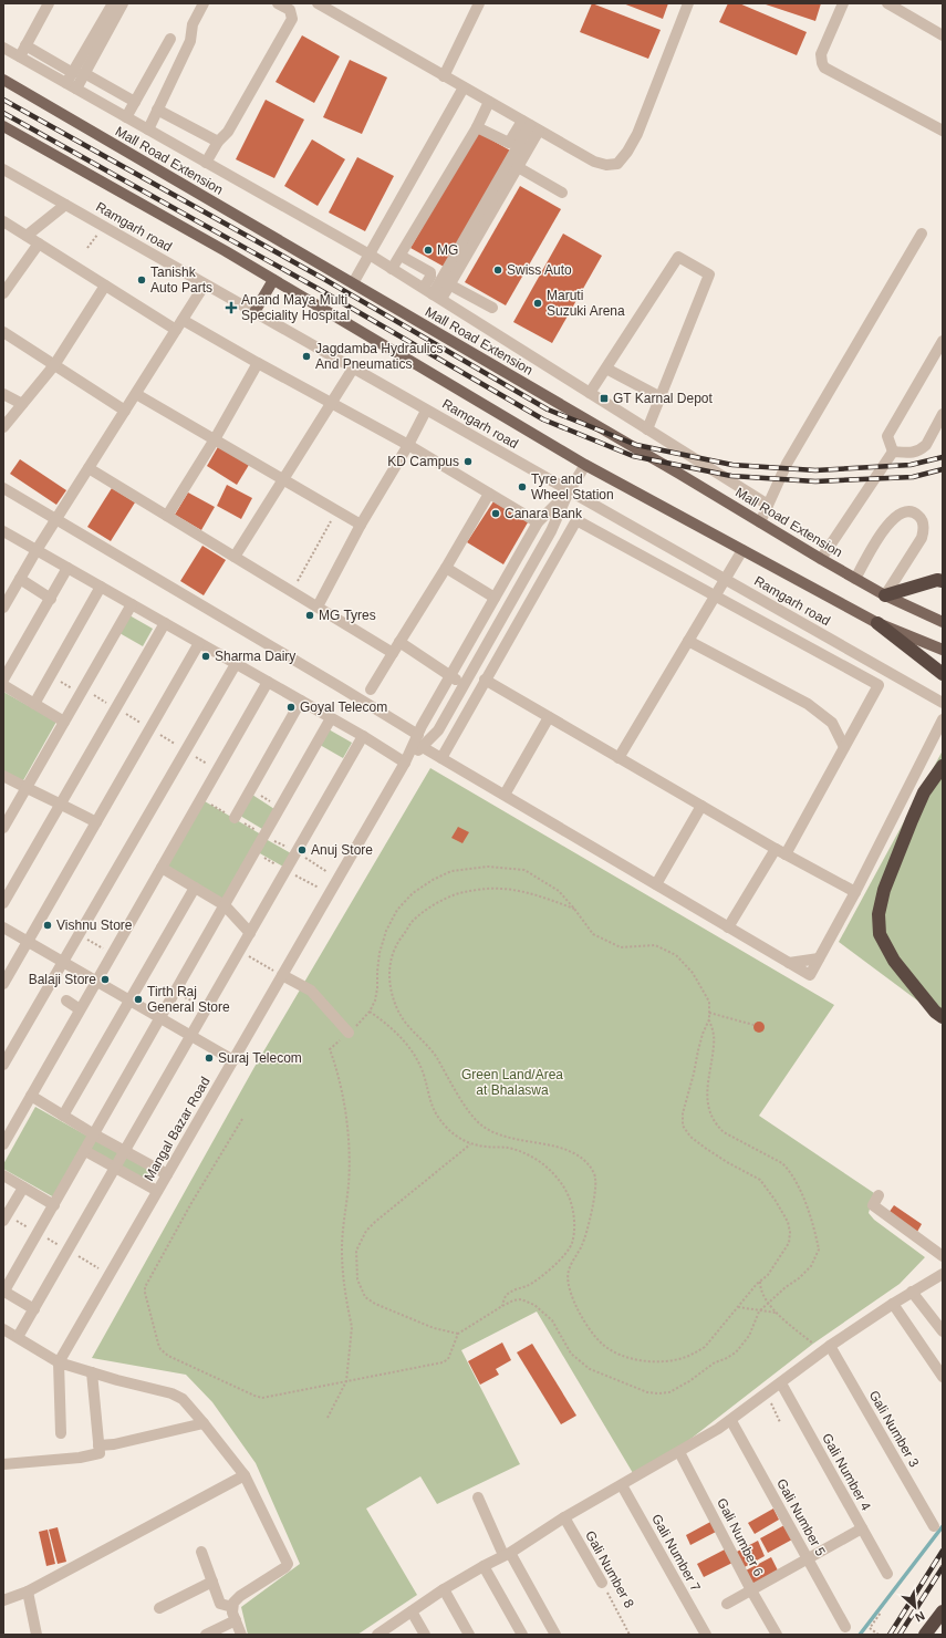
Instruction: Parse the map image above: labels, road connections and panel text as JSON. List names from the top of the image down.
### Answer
{
  "streets": {
    "main road": ["Mall Road Extension"],
    "street": [
      "Ramgarh road",
      "Mangal Bazar Road",
      "Gali Number 3",
      "Gali Number 4",
      "Gali Number 5",
      "Gali Number 6",
      "Gali Number 7",
      "Gali Number 8"
    ]
  },
  "crossings": [
    ["Ramgarh road", "Mangal Bazar Road"]
  ],
  "parks": ["Green Land/Area at Bhalaswa"],
  "places": {
    "other": [
      "MG",
      "Swiss Auto",
      "Tanishk Auto Parts",
      "Maruti Suzuki Arena",
      "Jagdamba Hydraulics And Pneumatics",
      "KD Campus",
      "Tyre and Wheel Station",
      "Canara Bank",
      "MG Tyres",
      "Sharma Dairy",
      "Goyal Telecom",
      "Anuj Store",
      "Vishnu Store",
      "Balaji Store",
      "Tirth Raj General Store",
      "Suraj Telecom"
    ],
    "health": ["Anand Maya Multi Speciality Hospital"],
    "transit": ["GT Karnal Depot"]
  },
  "north": "bottom right"
}
